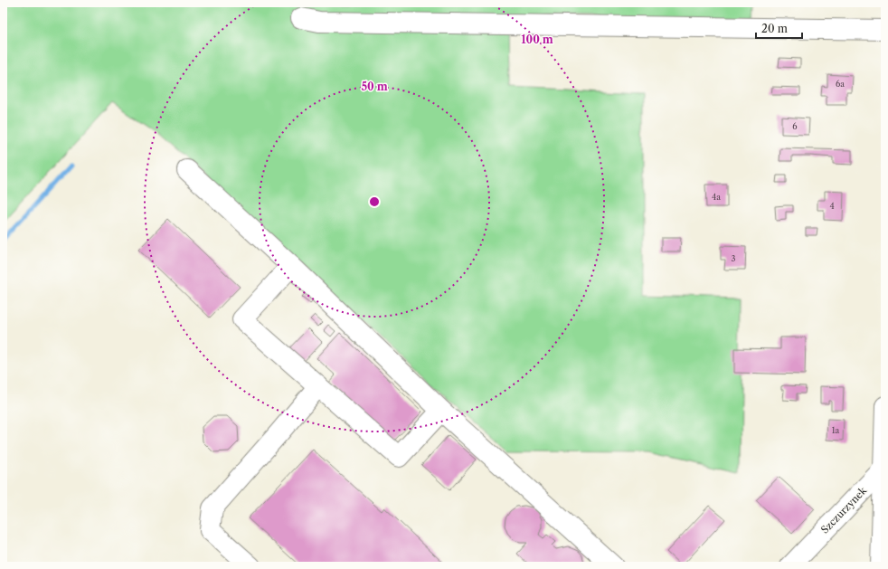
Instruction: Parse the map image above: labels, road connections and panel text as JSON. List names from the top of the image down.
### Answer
{
  "streets": {
    "street": ["Szczurzynek"]
  },
  "house_numbers": [
    "6a",
    "6",
    "4a",
    "4",
    "3",
    "1a"
  ],
  "scale_bar": "20 m",
  "rings": ["100 m", "50 m"]
}
